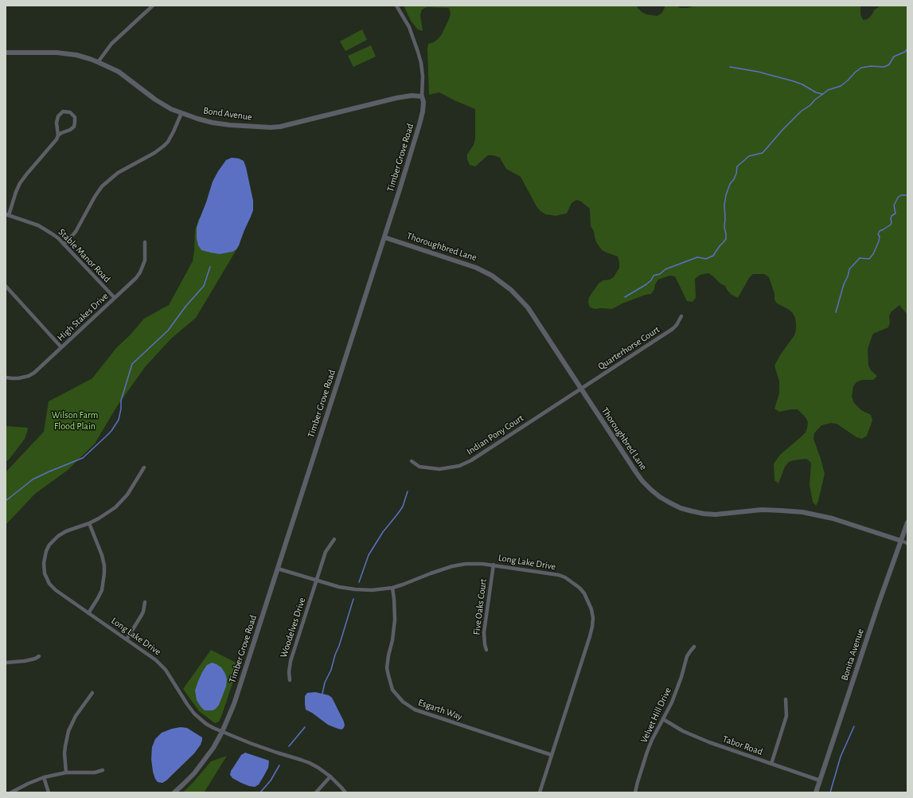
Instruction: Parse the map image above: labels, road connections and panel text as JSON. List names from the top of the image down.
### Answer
{
  "streets": {
    "street": [
      "Bond Avenue",
      "Timber Grove Road",
      "Thoroughbred Lane",
      "Stable Manor Road",
      "High Stakes Drive",
      "Quarterhorse Court",
      "Indian Pony Court",
      "Long Lake Drive",
      "Five Oaks Court",
      "Woodelves Drive",
      "Bonita Avenue",
      "Esgarth Way",
      "Velvet Hill Drive",
      "Tabor Road"
    ]
  },
  "crossings": [
    ["Bond Avenue", "Timber Grove Road"],
    ["Timber Grove Road", "Thoroughbred Lane"],
    ["Timber Grove Road", "Long Lake Drive"],
    ["Thoroughbred Lane", "Quarterhorse Court"],
    ["Thoroughbred Lane", "Indian Pony Court"],
    ["Thoroughbred Lane", "Bonita Avenue"],
    ["Stable Manor Road", "High Stakes Drive"],
    ["Quarterhorse Court", "Indian Pony Court"],
    ["Long Lake Drive", "Five Oaks Court"],
    ["Long Lake Drive", "Woodelves Drive"],
    ["Long Lake Drive", "Esgarth Way"],
    ["Bonita Avenue", "Tabor Road"],
    ["Velvet Hill Drive", "Tabor Road"]
  ],
  "parks": ["Wilson Farm Flood Plain"]
}
